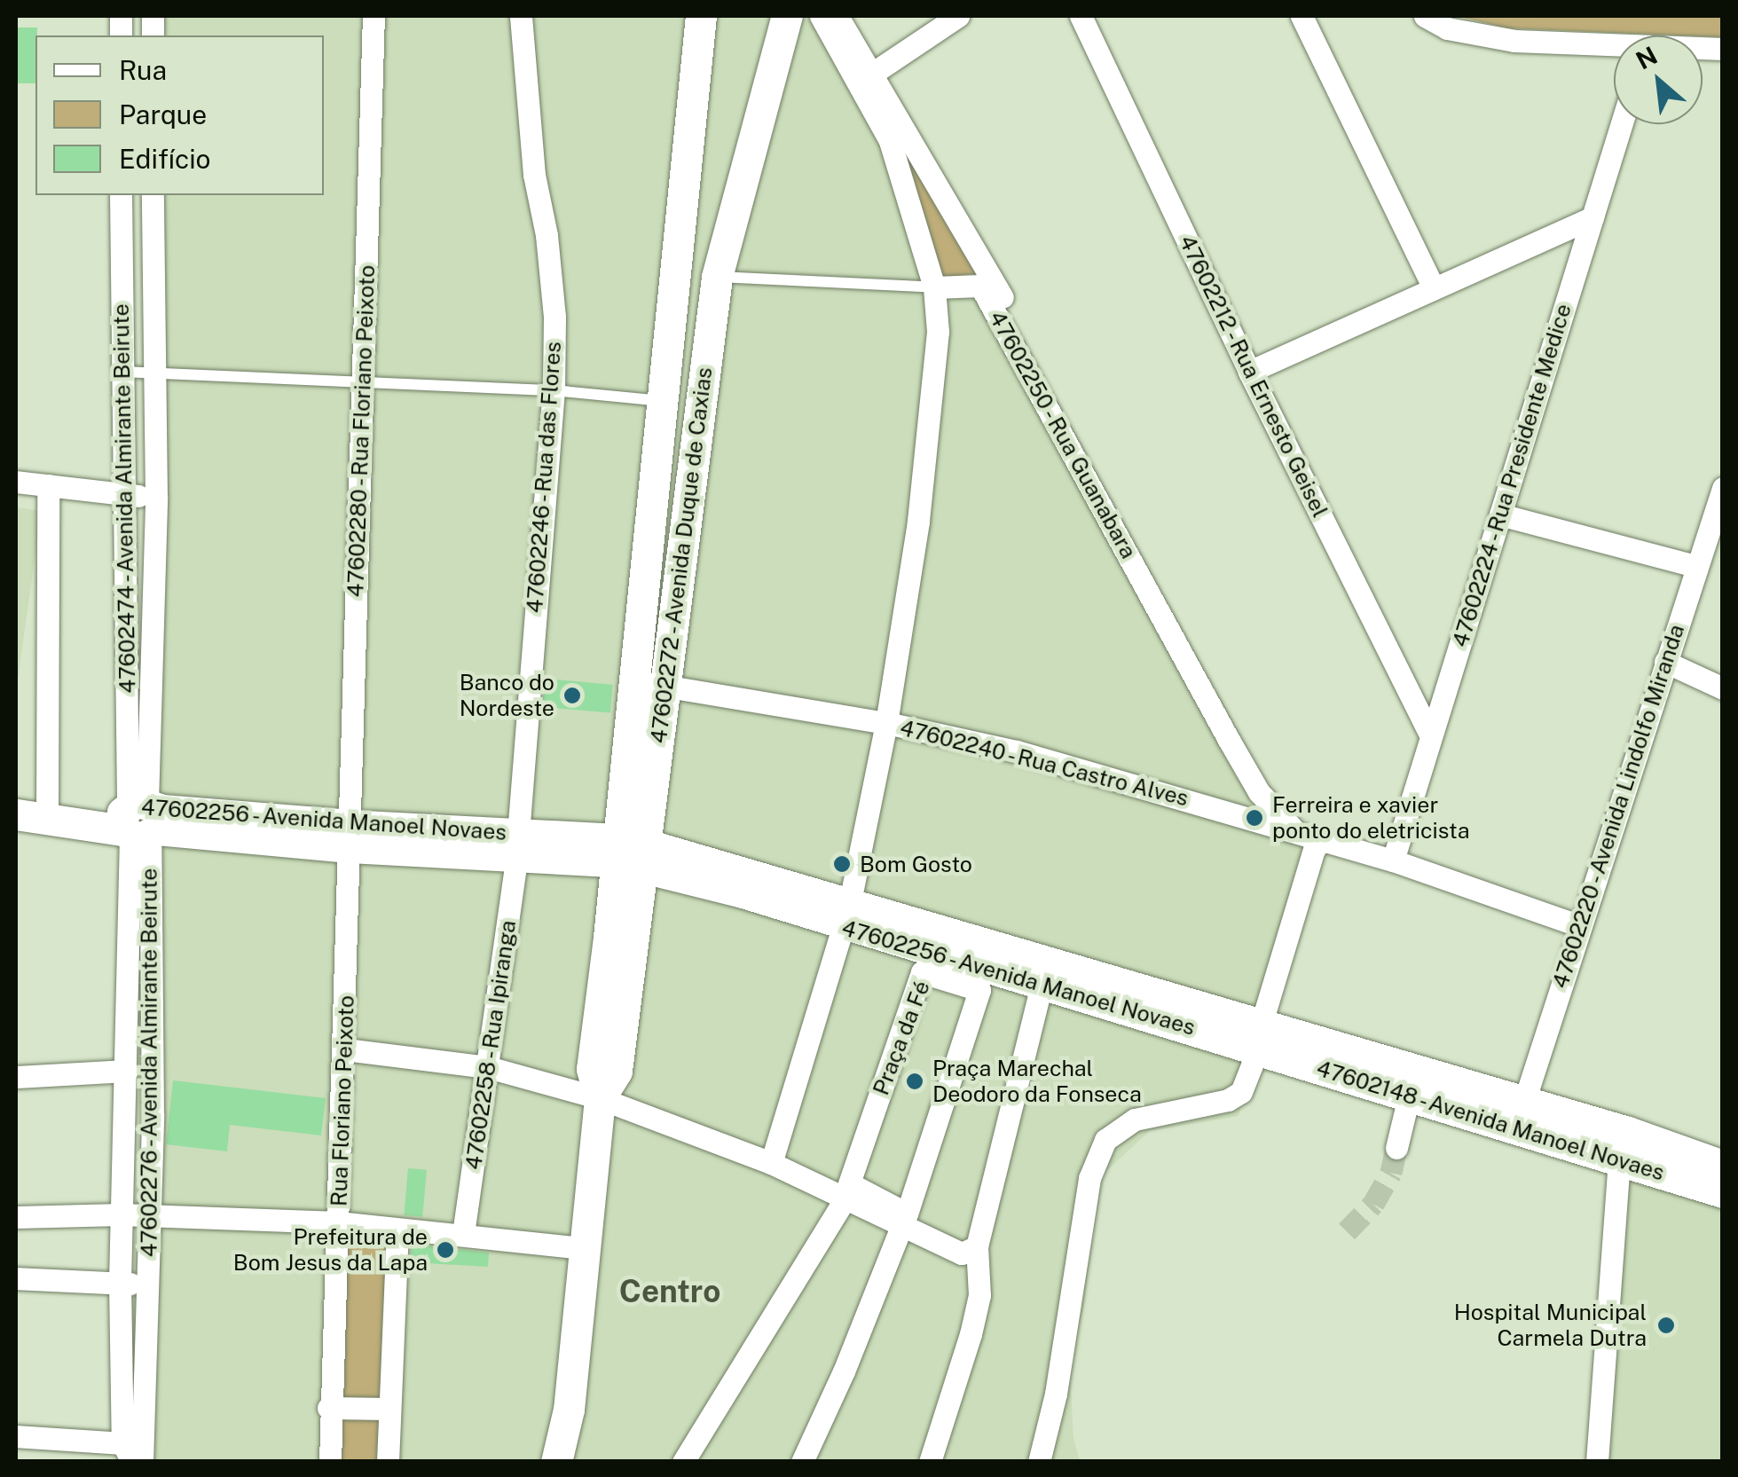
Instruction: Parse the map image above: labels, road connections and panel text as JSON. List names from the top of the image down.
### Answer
{
  "streets": {
    "street": [
      "47602212 - Rua Ernesto Geisel",
      "47602280 - Rua Floriano Peixoto",
      "47602250 - Rua Guanabara",
      "47602224 - Rua Presidente Medice",
      "47602246 - Rua das Flores",
      "47602474 - Avenida Almirante Beirute",
      "47602272 - Avenida Duque de Caxias",
      "47602240 - Rua Castro Alves",
      "47602220 - Avenida Lindolfo Miranda",
      "47602256 - Avenida Manoel Novaes",
      "Praça da Fé",
      "47602258 - Rua Ipiranga",
      "47602276 - Avenida Almirante Beirute",
      "Rua Floriano Peixoto",
      "47602148 - Avenida Manoel Novaes"
    ]
  },
  "crossings": [
    ["47602212 - Rua Ernesto Geisel", "47602224 - Rua Presidente Medice"],
    ["47602280 - Rua Floriano Peixoto", "47602256 - Avenida Manoel Novaes"],
    ["47602280 - Rua Floriano Peixoto", "Rua Floriano Peixoto"],
    ["47602224 - Rua Presidente Medice", "47602240 - Rua Castro Alves"],
    ["47602246 - Rua das Flores", "47602256 - Avenida Manoel Novaes"],
    ["47602246 - Rua das Flores", "47602258 - Rua Ipiranga"],
    ["47602474 - Avenida Almirante Beirute", "47602256 - Avenida Manoel Novaes"],
    ["47602474 - Avenida Almirante Beirute", "47602276 - Avenida Almirante Beirute"],
    ["47602272 - Avenida Duque de Caxias", "47602240 - Rua Castro Alves"],
    ["47602272 - Avenida Duque de Caxias", "47602256 - Avenida Manoel Novaes"],
    ["47602240 - Rua Castro Alves", "47602220 - Avenida Lindolfo Miranda"],
    ["47602220 - Avenida Lindolfo Miranda", "47602148 - Avenida Manoel Novaes"],
    ["47602256 - Avenida Manoel Novaes", "47602258 - Rua Ipiranga"],
    ["47602256 - Avenida Manoel Novaes", "47602276 - Avenida Almirante Beirute"],
    ["47602256 - Avenida Manoel Novaes", "Rua Floriano Peixoto"],
    ["47602256 - Avenida Manoel Novaes", "47602148 - Avenida Manoel Novaes"]
  ],
  "districts": ["Centro"],
  "places": [
    "Banco do Nordeste",
    "Ferreira e xavier ponto do eletricista",
    "Bom Gosto",
    "Praça Marechal Deodoro da Fonseca",
    "Prefeitura de Bom Jesus da Lapa",
    "Hospital Municipal Carmela Dutra"
  ],
  "legend": ["Rua", "Parque", "Edifício"],
  "north": "top left"
}
